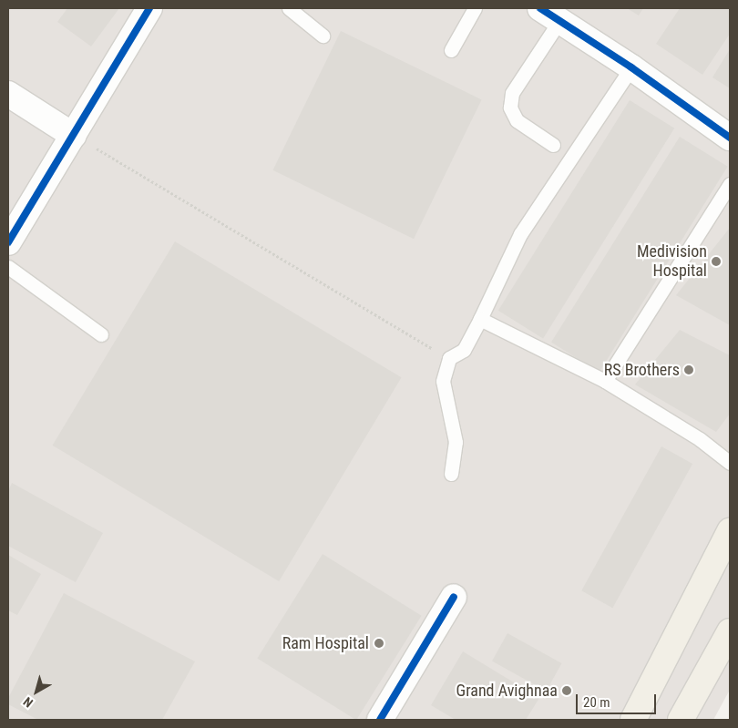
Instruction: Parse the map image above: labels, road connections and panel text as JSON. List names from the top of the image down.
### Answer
{
  "places": [
    "Medivision Hospital",
    "RS Brothers",
    "Ram Hospital",
    "Grand Avighnaa"
  ],
  "scale_bar": "20 m",
  "north": "bottom left"
}
